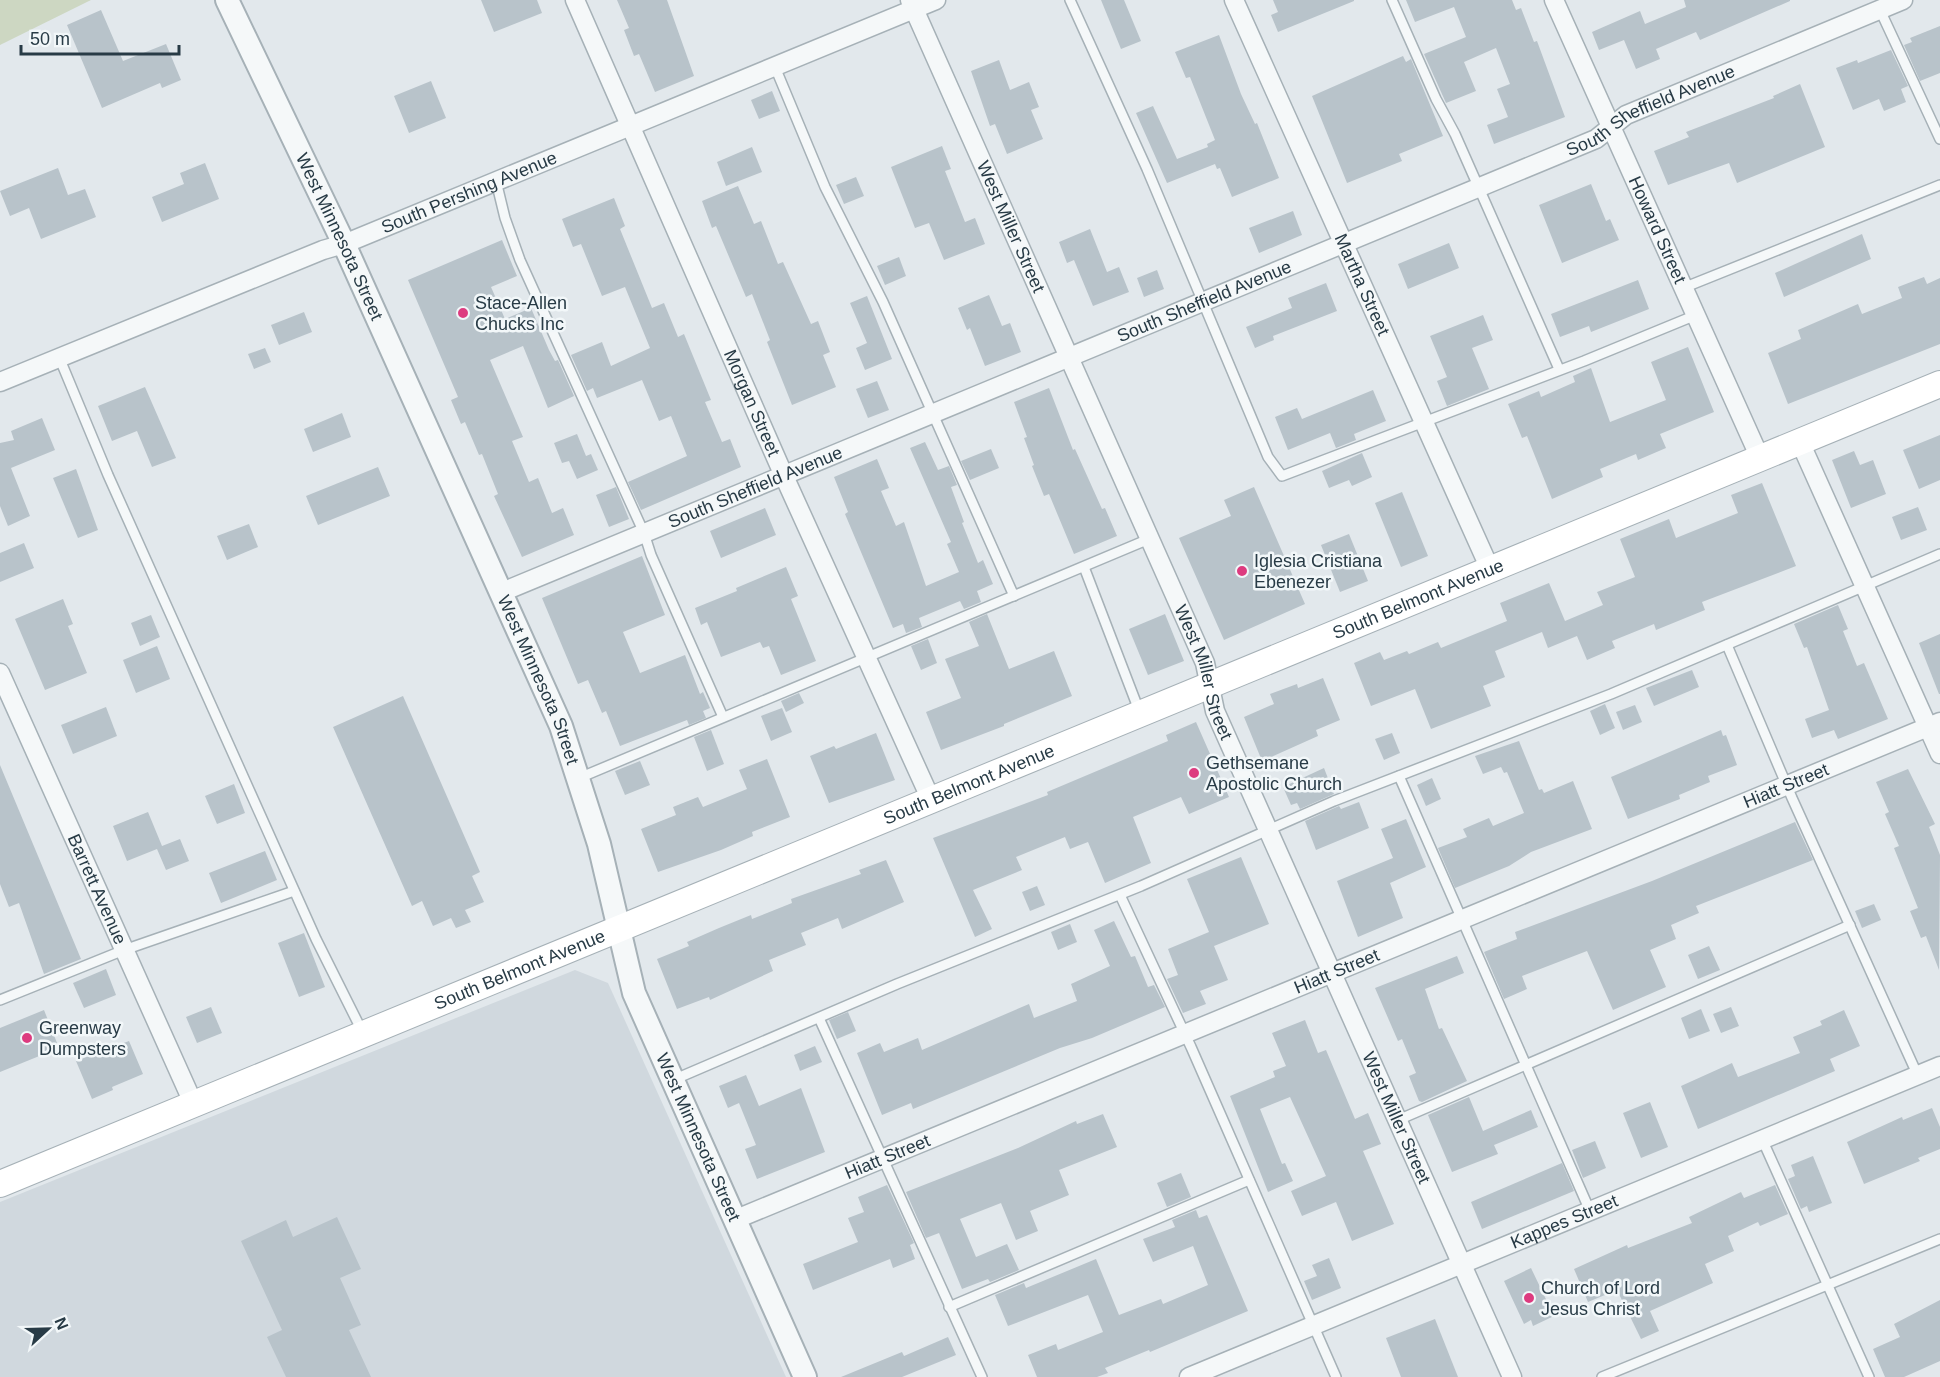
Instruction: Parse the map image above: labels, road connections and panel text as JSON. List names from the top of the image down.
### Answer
{
  "streets": {
    "main road": ["South Belmont Avenue"],
    "street": [
      "South Sheffield Avenue",
      "South Pershing Avenue",
      "West Miller Street",
      "Howard Street",
      "West Minnesota Street",
      "Martha Street",
      "Morgan Street",
      "Hiatt Street",
      "Barrett Avenue",
      "Kappes Street"
    ]
  },
  "crossings": [
    ["South Sheffield Avenue", "West Miller Street"],
    ["South Sheffield Avenue", "Howard Street"],
    ["South Sheffield Avenue", "West Minnesota Street"],
    ["South Sheffield Avenue", "Martha Street"],
    ["South Sheffield Avenue", "Morgan Street"],
    ["South Pershing Avenue", "West Miller Street"],
    ["South Pershing Avenue", "West Minnesota Street"],
    ["South Pershing Avenue", "Morgan Street"],
    ["West Miller Street", "South Belmont Avenue"],
    ["West Miller Street", "Hiatt Street"],
    ["West Miller Street", "Kappes Street"],
    ["Howard Street", "South Belmont Avenue"],
    ["West Minnesota Street", "South Belmont Avenue"],
    ["West Minnesota Street", "Hiatt Street"],
    ["Martha Street", "South Belmont Avenue"],
    ["Morgan Street", "South Belmont Avenue"],
    ["South Belmont Avenue", "Barrett Avenue"]
  ],
  "places": [
    "Stace-Allen Chucks Inc",
    "Iglesia Cristiana Ebenezer",
    "Gethsemane Apostolic Church",
    "Greenway Dumpsters",
    "Church of Lord Jesus Christ"
  ],
  "scale_bar": "50 m",
  "north": "right"
}
